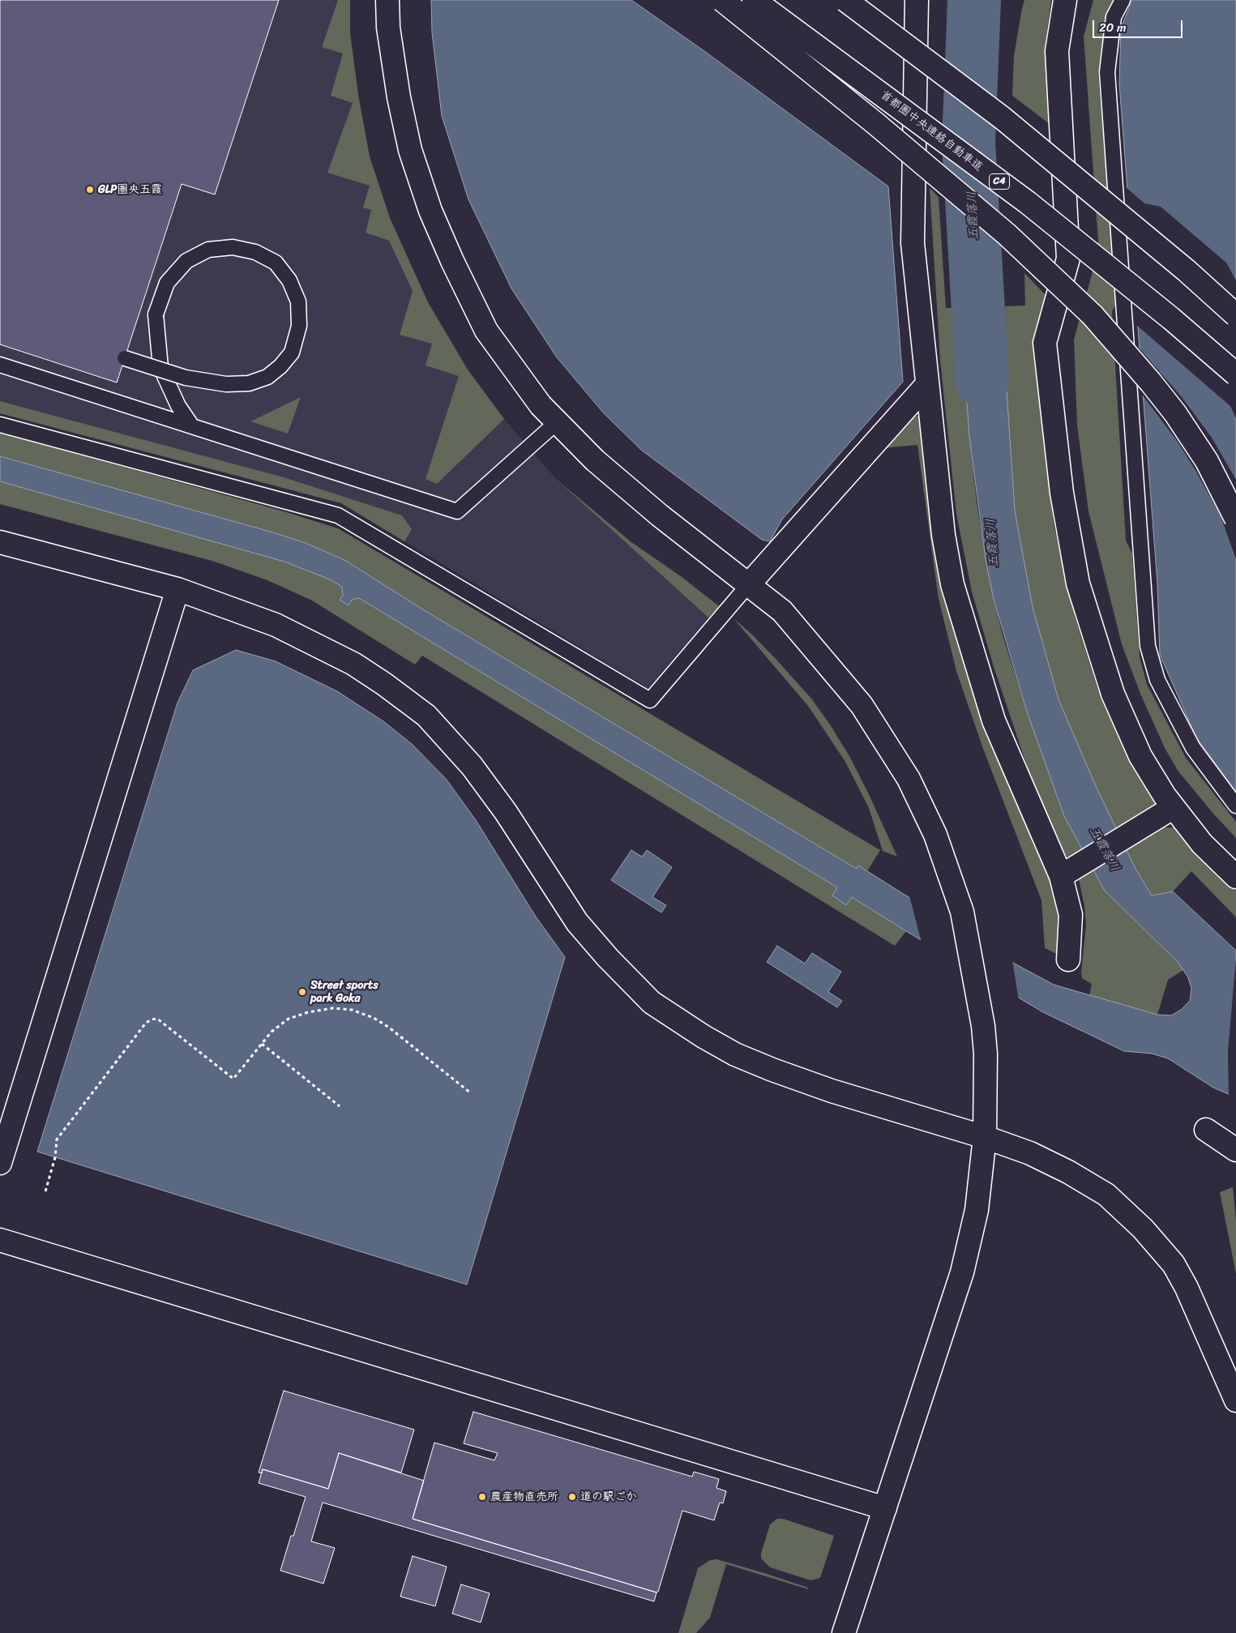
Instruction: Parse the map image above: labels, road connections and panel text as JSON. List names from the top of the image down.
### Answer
{
  "streets": {
    "main road": ["首都圏中央連絡自動車道", "C4"]
  },
  "water": ["五霞落川"],
  "places": [
    "GLP圏央五霞",
    "Street sports park Goka",
    "農産物直売所",
    "道の駅ごか"
  ],
  "scale_bar": "20 m"
}
